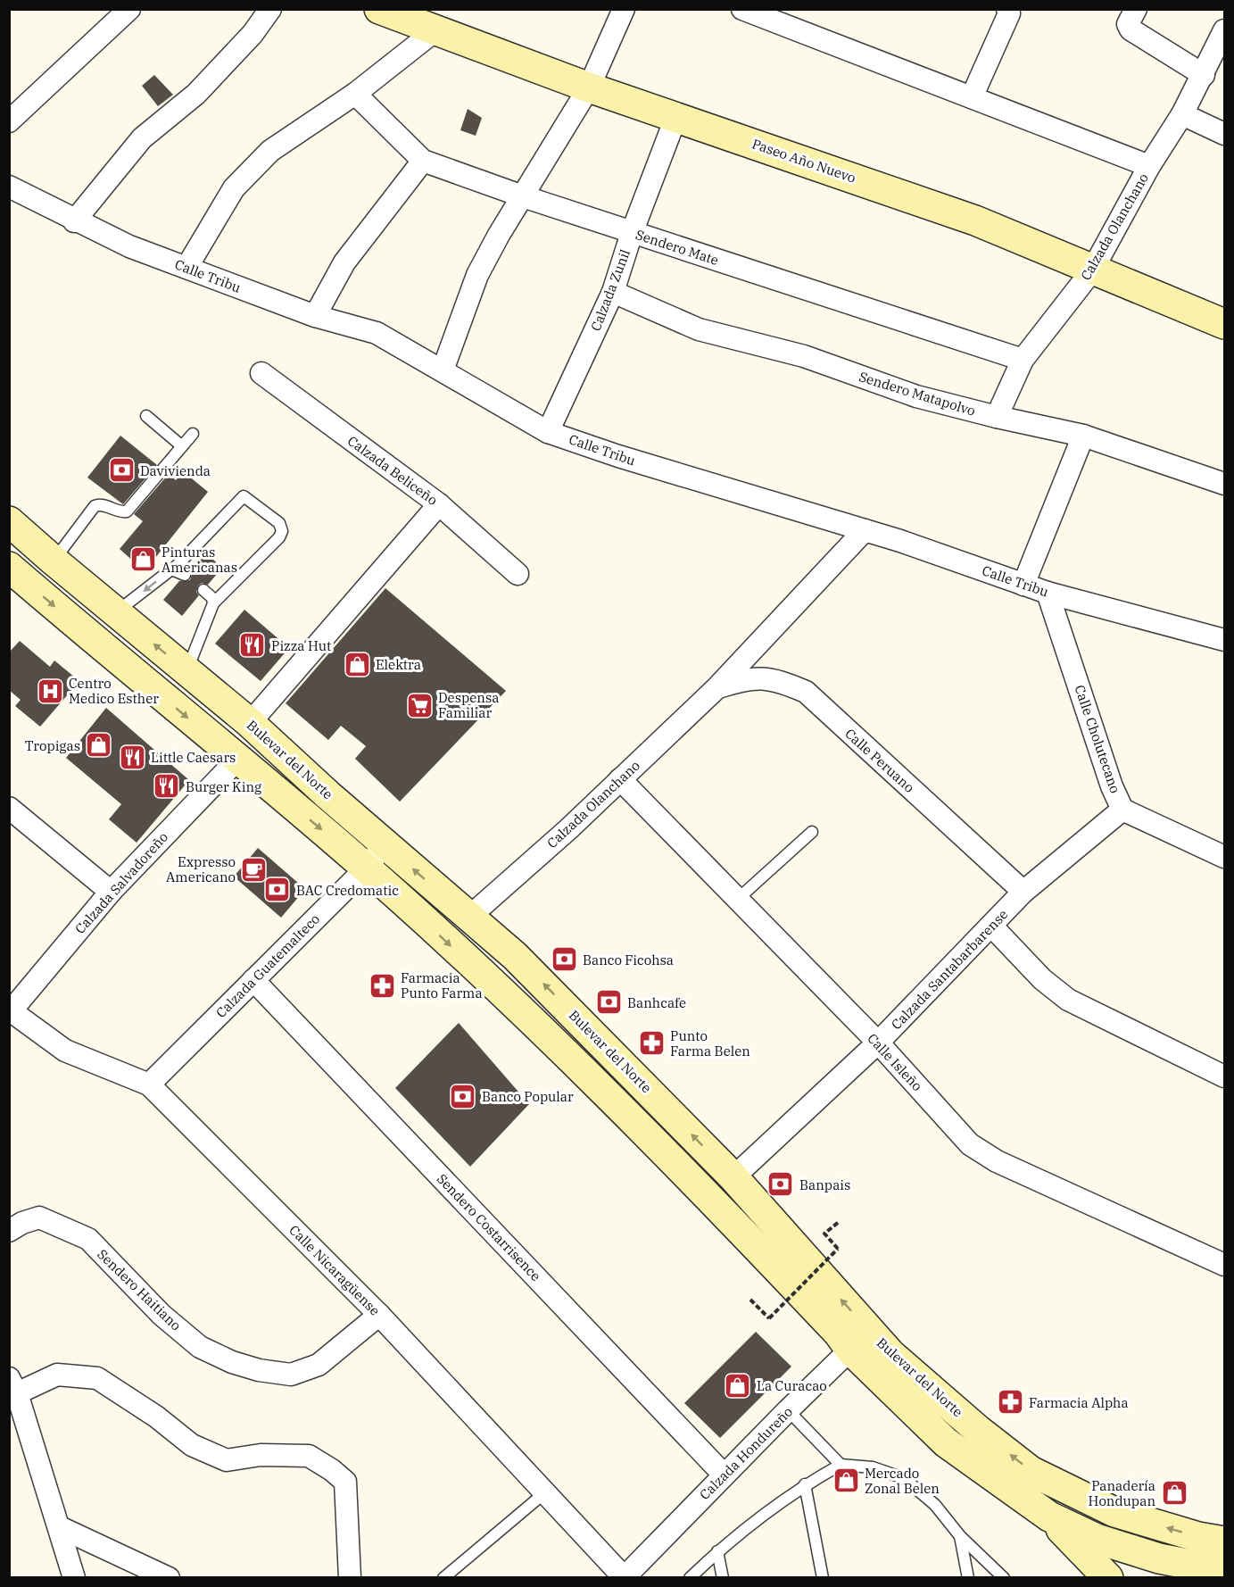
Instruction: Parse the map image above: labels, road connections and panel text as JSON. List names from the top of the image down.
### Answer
{
  "streets": {
    "main road": ["Paseo Año Nuevo", "Bulevar del Norte"],
    "street": [
      "Calzada Olanchano",
      "Sendero Mate",
      "Calle Tribu",
      "Calzada Zunil",
      "Sendero Matapolvo",
      "Calzada Beliceño",
      "Calle Cholutecano",
      "Calle Peruano",
      "Calzada Salvadoreño",
      "Calzada Guatemalteco",
      "Calzada Santabarbarense",
      "Calle Isleño",
      "Sendero Costarrisence",
      "Calle Nicaragüense",
      "Sendero Haitiano",
      "Calzada Hondureño"
    ]
  },
  "crossings": [
    ["Paseo Año Nuevo", "Calzada Olanchano"],
    ["Paseo Año Nuevo", "Calzada Zunil"],
    ["Calzada Olanchano", "Sendero Mate"],
    ["Calzada Olanchano", "Calle Tribu"],
    ["Calzada Olanchano", "Sendero Matapolvo"],
    ["Calzada Olanchano", "Bulevar del Norte"],
    ["Calzada Olanchano", "Calle Peruano"],
    ["Calzada Olanchano", "Calle Isleño"],
    ["Sendero Mate", "Calzada Zunil"],
    ["Calle Tribu", "Calzada Zunil"],
    ["Calle Tribu", "Calle Cholutecano"],
    ["Calzada Zunil", "Sendero Matapolvo"],
    ["Calle Cholutecano", "Calzada Santabarbarense"],
    ["Bulevar del Norte", "Calzada Salvadoreño"],
    ["Bulevar del Norte", "Calzada Guatemalteco"],
    ["Bulevar del Norte", "Calzada Santabarbarense"],
    ["Bulevar del Norte", "Calzada Hondureño"],
    ["Calle Peruano", "Calzada Santabarbarense"],
    ["Calzada Salvadoreño", "Calle Nicaragüense"],
    ["Calzada Guatemalteco", "Sendero Costarrisence"],
    ["Calzada Guatemalteco", "Calle Nicaragüense"],
    ["Calzada Santabarbarense", "Calle Isleño"],
    ["Sendero Costarrisence", "Calzada Hondureño"],
    ["Calle Nicaragüense", "Sendero Haitiano"],
    ["Calle Nicaragüense", "Calzada Hondureño"]
  ],
  "places": {
    "bank": [
      "Davivienda",
      "BAC Credomatic",
      "Banco Ficohsa",
      "Banhcafe",
      "Banco Popular",
      "Banpais"
    ],
    "shop": [
      "Pinturas Americanas",
      "Elektra",
      "Tropigas",
      "La Curacao",
      "Mercado Zonal Belen",
      "Panadería Hondupan"
    ],
    "restaurant": ["Pizza Hut", "Little Caesars", "Burger King"],
    "hospital": ["Centro Medico Esther"],
    "supermarket": ["Despensa Familiar"],
    "cafe": ["Expresso Americano"],
    "pharmacy": ["Farmacia Punto Farma", "Punto Farma Belen", "Farmacia Alpha"]
  }
}
